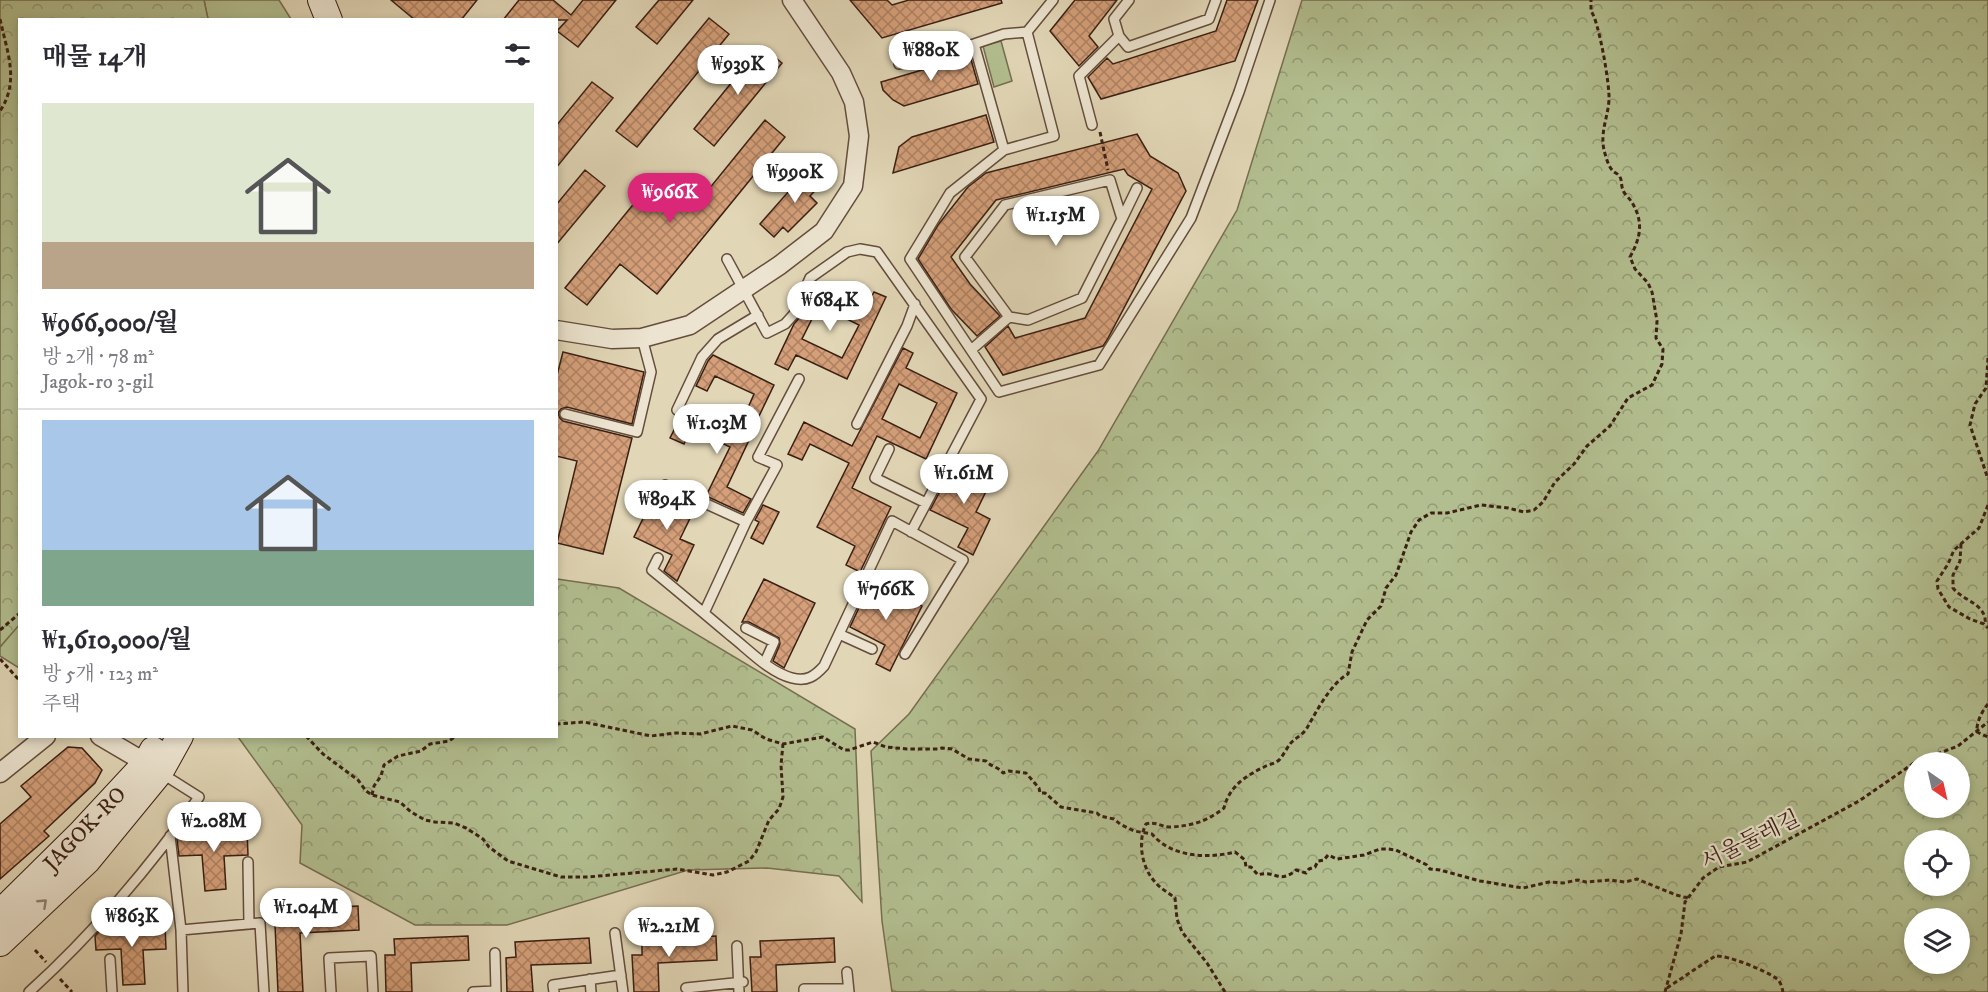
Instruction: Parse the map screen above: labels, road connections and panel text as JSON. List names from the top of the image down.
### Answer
{
  "streets": {
    "main road": ["JAGOK-RO"],
    "path": ["서울둘레길"]
  },
  "north": "bottom right",
  "page": {
    "heading": "매물 14개",
    "price": [
      "₩880K",
      "₩939K",
      "₩990K",
      "₩966K",
      "₩1.15M",
      "₩684K",
      "₩1.03M",
      "₩1.61M",
      "₩894K",
      "₩766K",
      "₩2.08M",
      "₩1.04M",
      "₩863K",
      "₩2.21M"
    ],
    "list": [
      {
        "name": "₩966,000/월",
        "note": "방 2개 · 78 m² · Jagok-ro 3-gil"
      },
      {
        "name": "₩1,610,000/월",
        "note": "방 5개 · 123 m² · 주택"
      }
    ]
  }
}
